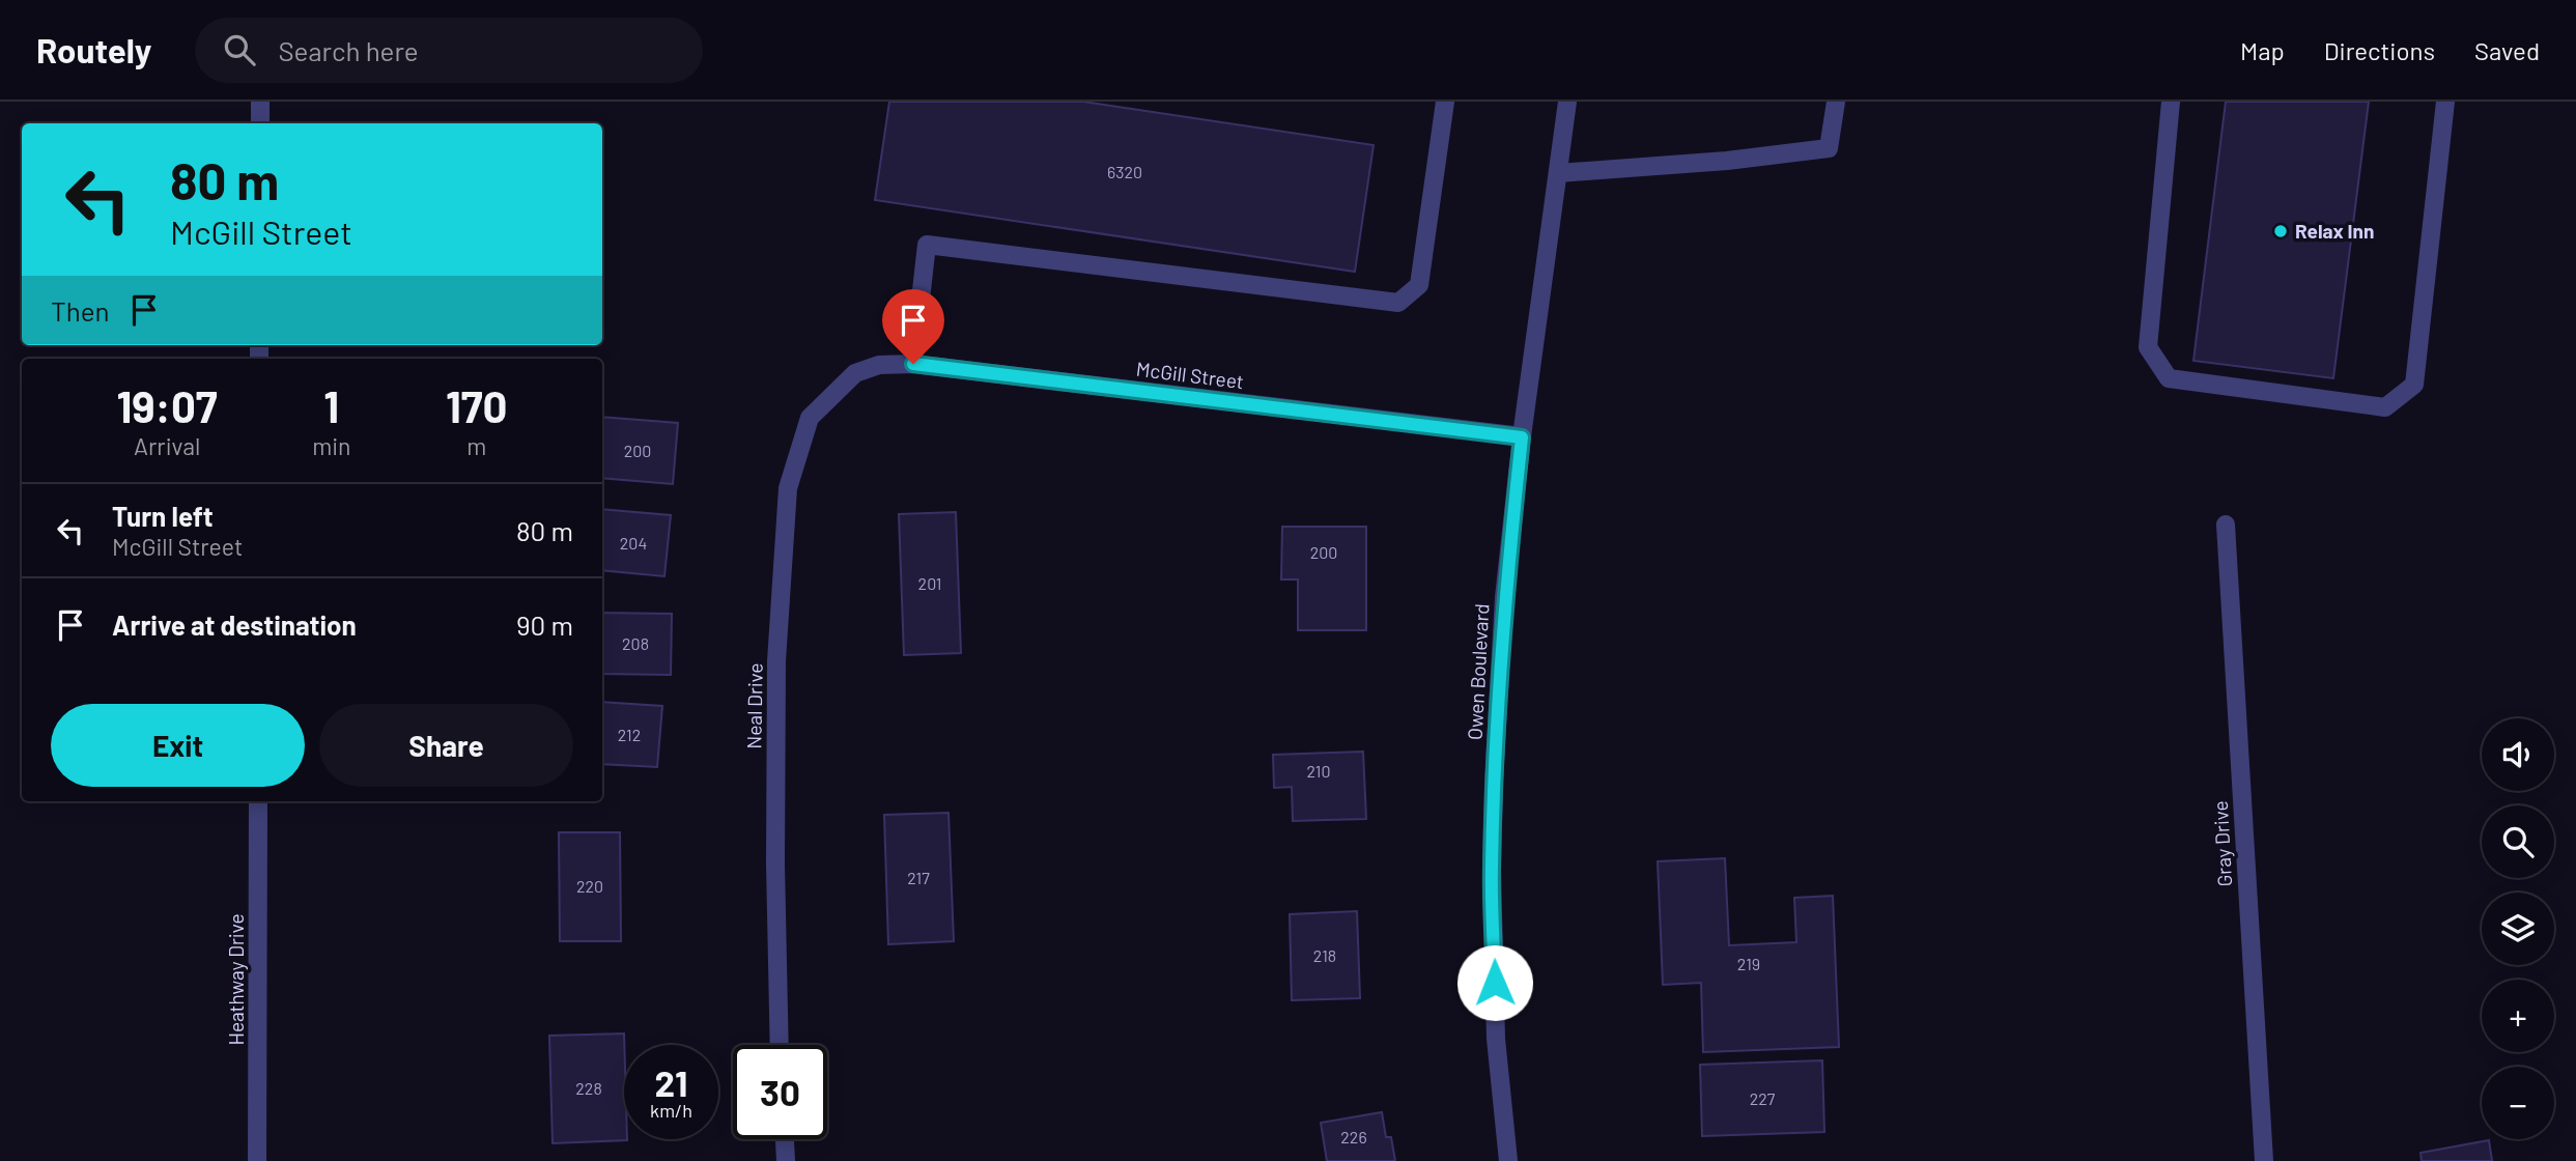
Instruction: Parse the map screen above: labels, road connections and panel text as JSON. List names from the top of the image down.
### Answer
{
  "streets": {
    "street": [
      "McGill Street",
      "Owen Boulevard",
      "Neal Drive",
      "Gray Drive",
      "Heathway Drive"
    ]
  },
  "crossings": [
    ["McGill Street", "Owen Boulevard"],
    ["McGill Street", "Neal Drive"]
  ],
  "places": ["Relax Inn"],
  "house_numbers": [
    "6320",
    "200",
    "204",
    "200",
    "201",
    "208",
    "212",
    "210",
    "217",
    "220",
    "218",
    "219",
    "228",
    "227",
    "226"
  ],
  "page": {
    "header": "Routely",
    "search": "Search here",
    "nav": ["Map", "Directions", "Saved"],
    "turn": ["80 m", "McGill Street"],
    "then": "Then",
    "eta": [
      "19:07",
      "Arrival",
      "1",
      "min",
      "170",
      "m"
    ],
    "list": [
      {
        "name": "Turn left",
        "note": "McGill Street",
        "value": "80 m"
      },
      {
        "name": "Arrive at destination",
        "value": "90 m"
      }
    ],
    "buttons": ["Exit", "Share"],
    "map_buttons": ["+", "−"],
    "speed": "21 km/h",
    "limit": "30"
  }
}
